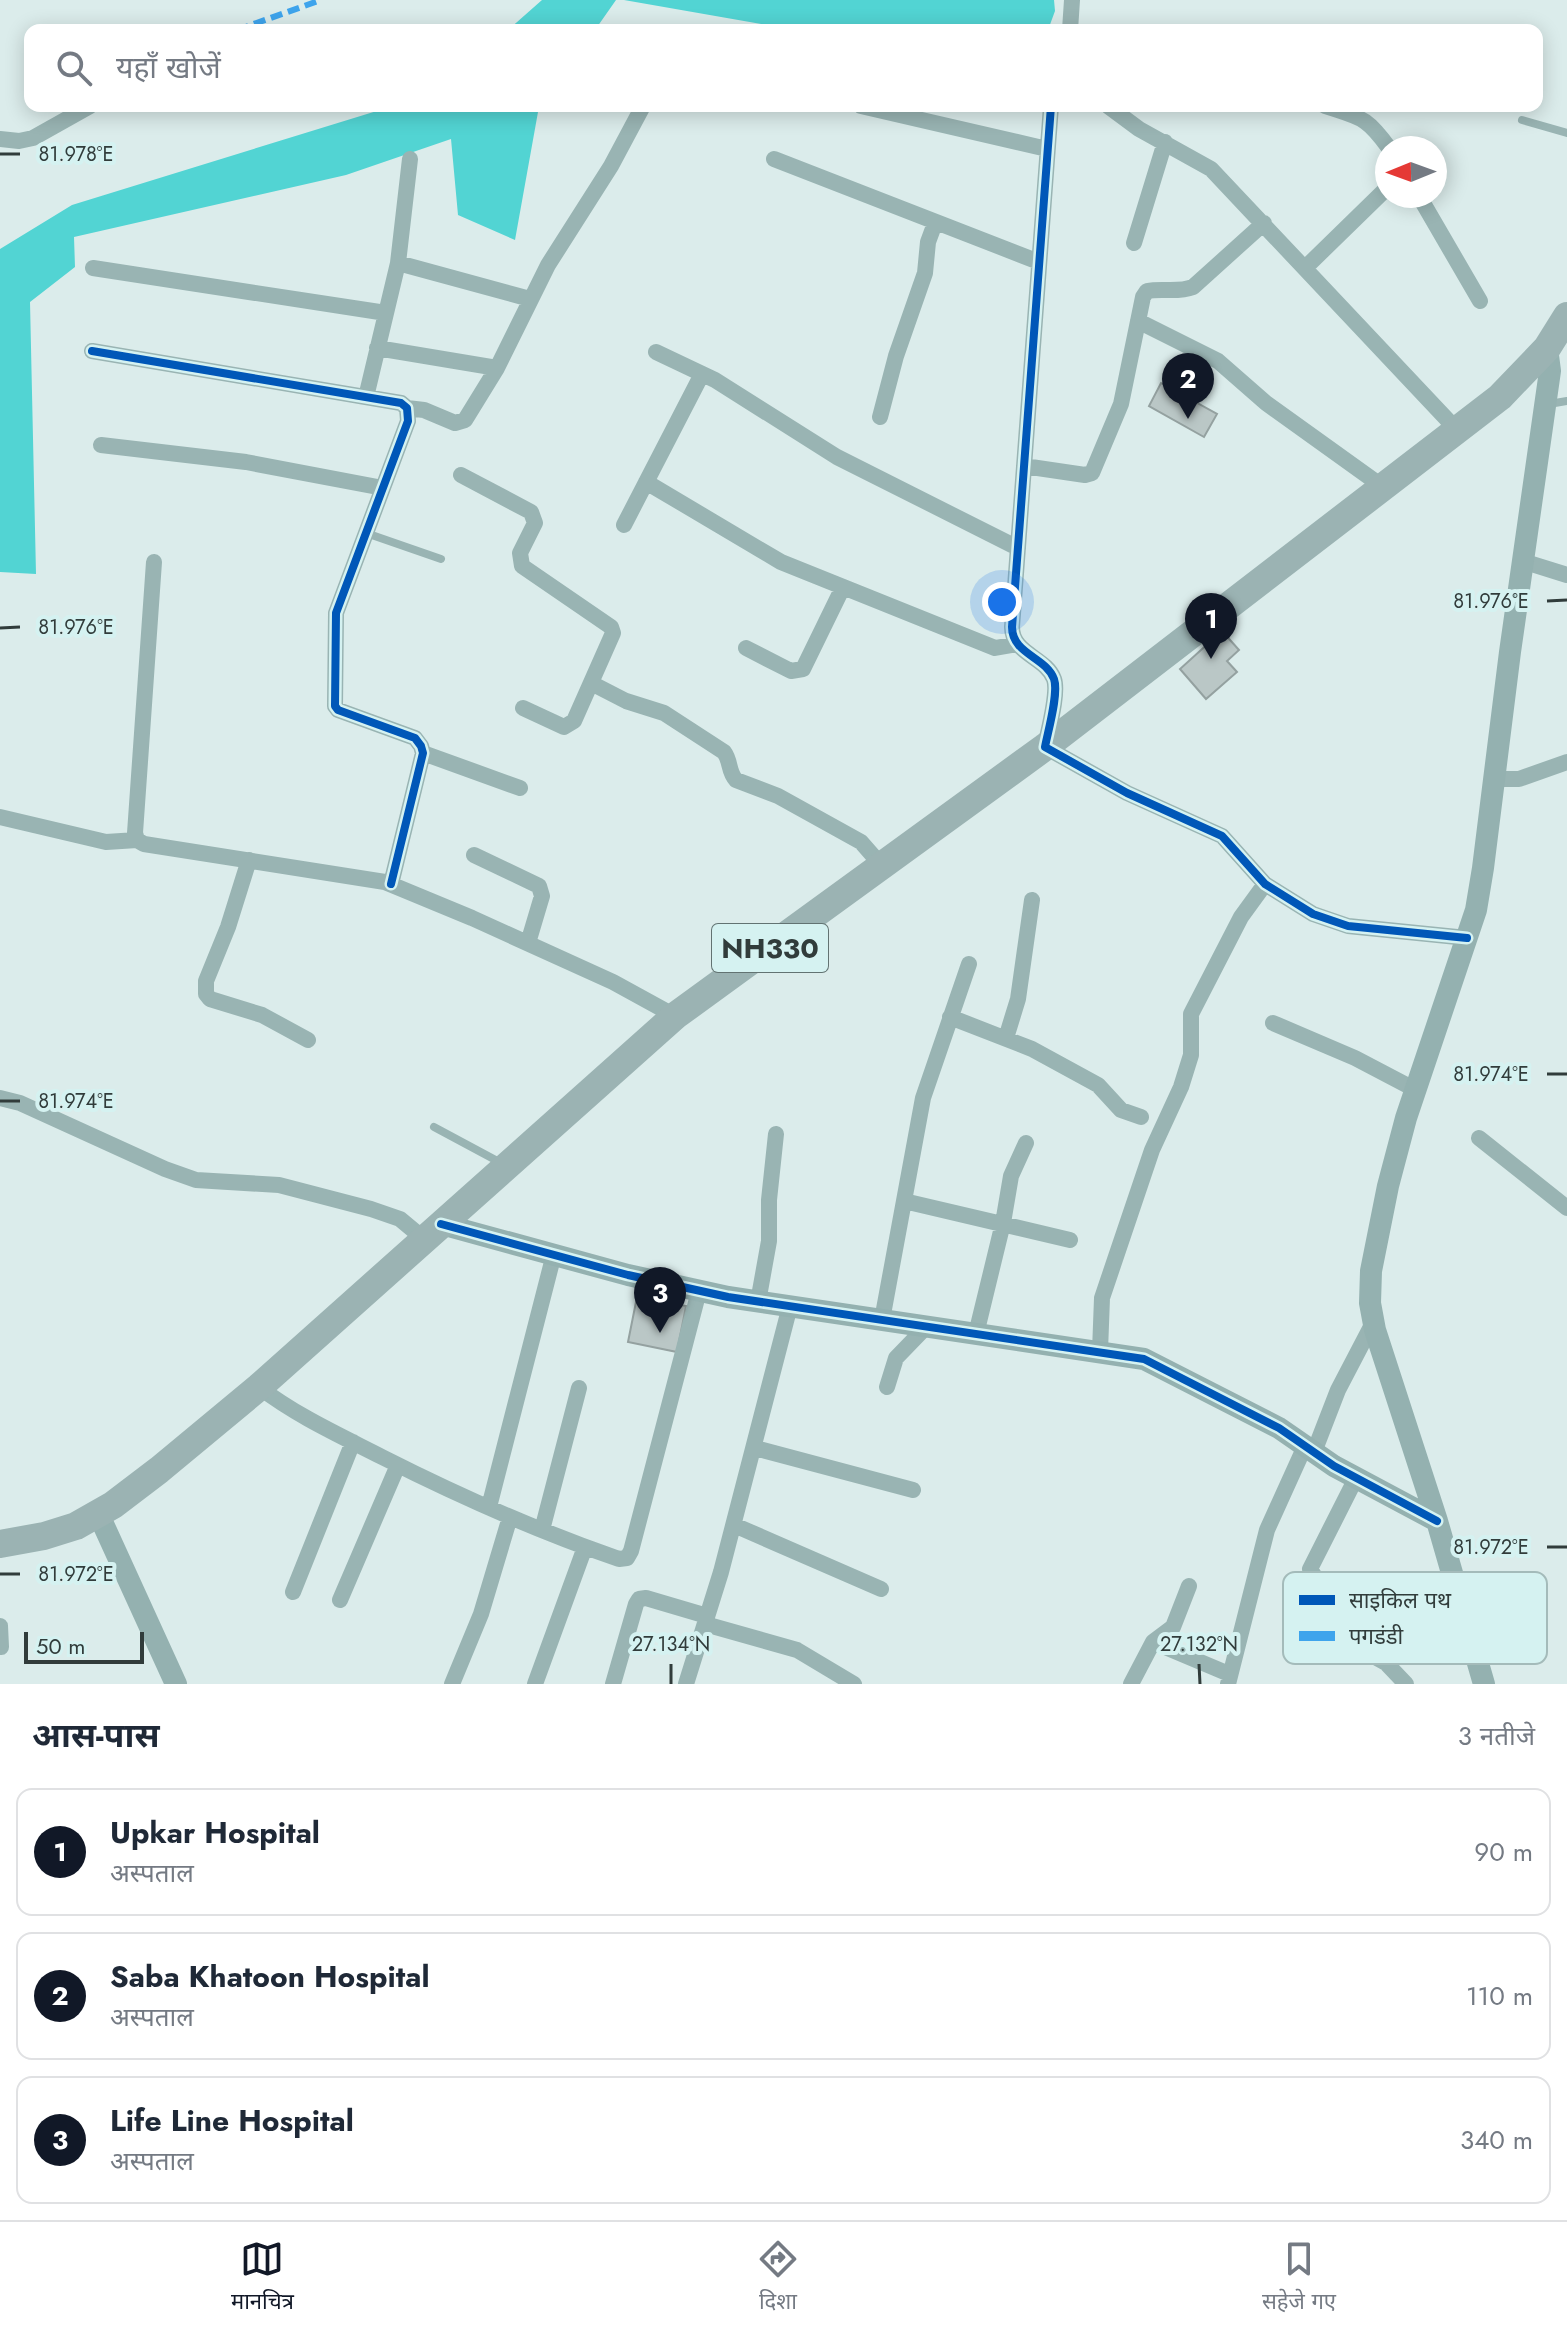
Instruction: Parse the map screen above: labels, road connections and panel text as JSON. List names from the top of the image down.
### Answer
{
  "streets": {
    "highway": ["NH330"]
  },
  "legend": ["साइकिल पथ", "पगडंडी"],
  "scale_bar": "50 m",
  "north": "left",
  "page": {
    "search": "यहाँ खोजें",
    "pins": ["2", "1", "3"],
    "scale": "50 m",
    "heading": ["आस-पास", "3 नतीजे"],
    "list": [
      {
        "mark": "1",
        "name": "Upkar Hospital",
        "note": "अस्पताल",
        "value": "90 m"
      },
      {
        "mark": "2",
        "name": "Saba Khatoon Hospital",
        "note": "अस्पताल",
        "value": "110 m"
      },
      {
        "mark": "3",
        "name": "Life Line Hospital",
        "note": "अस्पताल",
        "value": "340 m"
      }
    ],
    "nav": ["मानचित्र", "दिशा", "सहेजे गए"]
  },
  "coordinates": [
    "81.978°E",
    "81.976°E",
    "81.974°E",
    "81.972°E",
    "27.134°N",
    "27.132°N"
  ]
}
